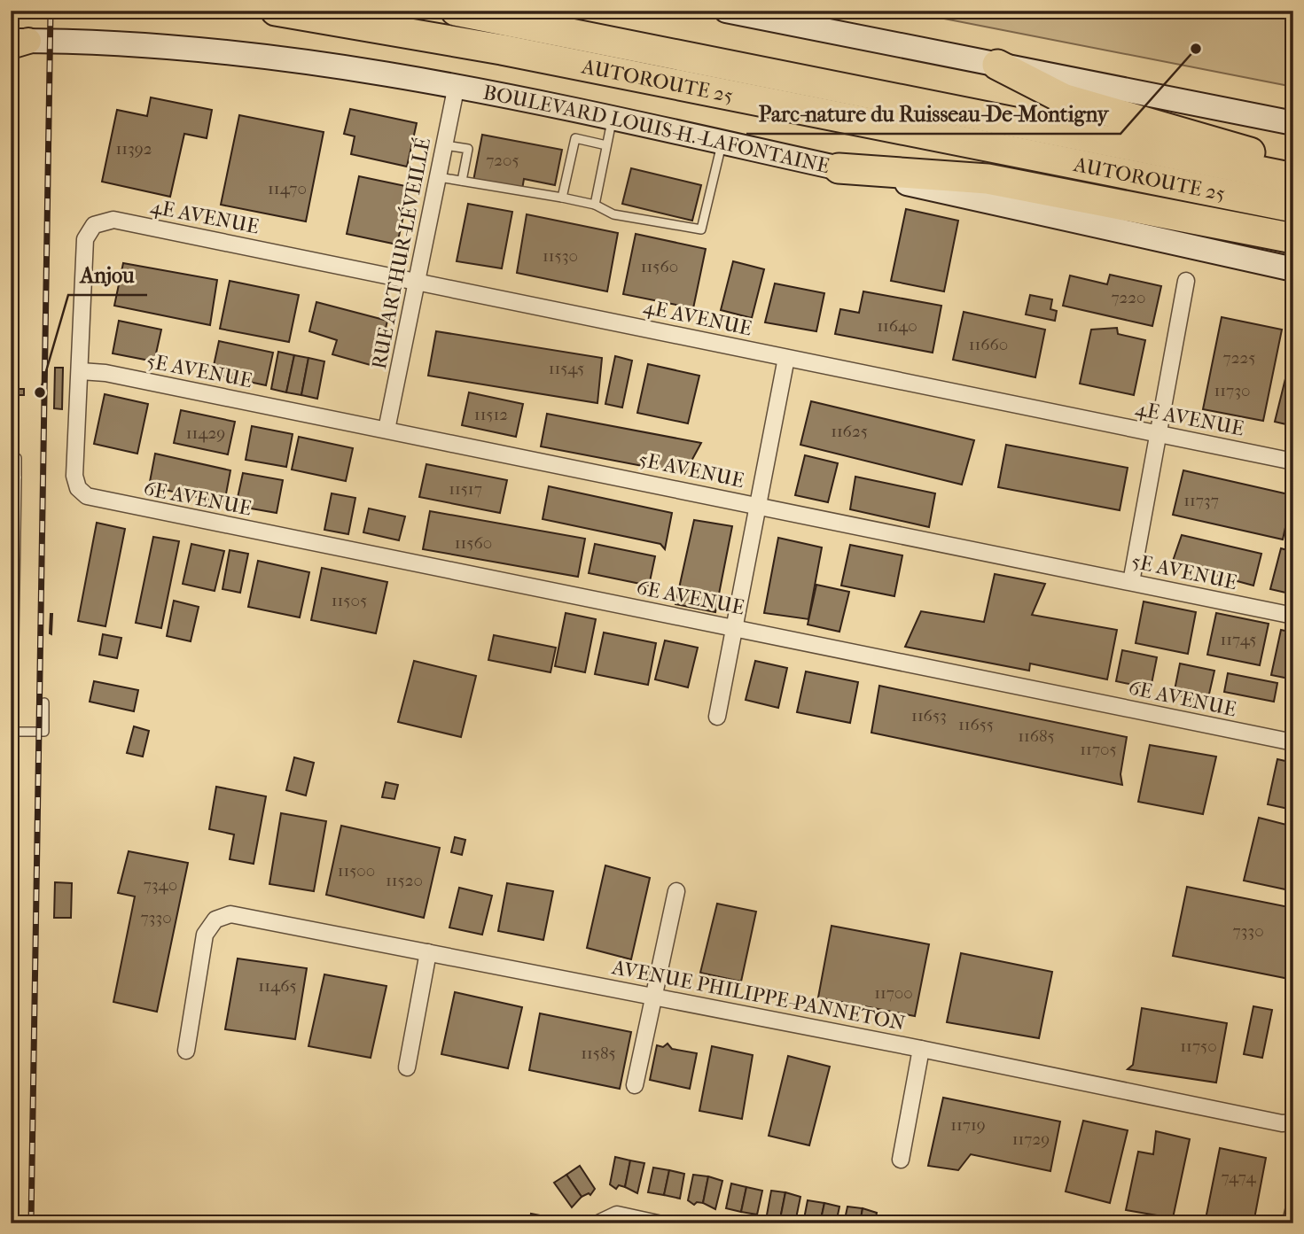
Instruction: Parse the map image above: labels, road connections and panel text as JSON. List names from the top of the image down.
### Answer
{
  "streets": {
    "highway": ["AUTOROUTE 25"],
    "main road": ["BOULEVARD LOUIS-H.-LAFONTAINE"],
    "street": [
      "4E AVENUE",
      "RUE ARTHUR-LÉVEILLÉ",
      "5E AVENUE",
      "6E AVENUE",
      "AVENUE PHILIPPE-PANNETON"
    ]
  },
  "crossings": [
    ["BOULEVARD LOUIS-H.-LAFONTAINE", "RUE ARTHUR-LÉVEILLÉ"],
    ["4E AVENUE", "RUE ARTHUR-LÉVEILLÉ"],
    ["4E AVENUE", "5E AVENUE"],
    ["4E AVENUE", "6E AVENUE"],
    ["RUE ARTHUR-LÉVEILLÉ", "5E AVENUE"],
    ["5E AVENUE", "6E AVENUE"]
  ],
  "places": ["Parc-nature du Ruisseau-De-Montigny", "Anjou"],
  "house_numbers": [
    "11392",
    "7205",
    "11470",
    "11530",
    "11560",
    "7220",
    "11640",
    "11660",
    "7225",
    "11545",
    "11730",
    "11512",
    "11625",
    "11429",
    "11517",
    "11737",
    "11560",
    "11505",
    "11745",
    "11653",
    "11655",
    "11685",
    "11705",
    "11500",
    "11520",
    "7340",
    "7330",
    "7330",
    "11465",
    "11700",
    "11750",
    "11585",
    "11719",
    "11729",
    "7474"
  ]
}
